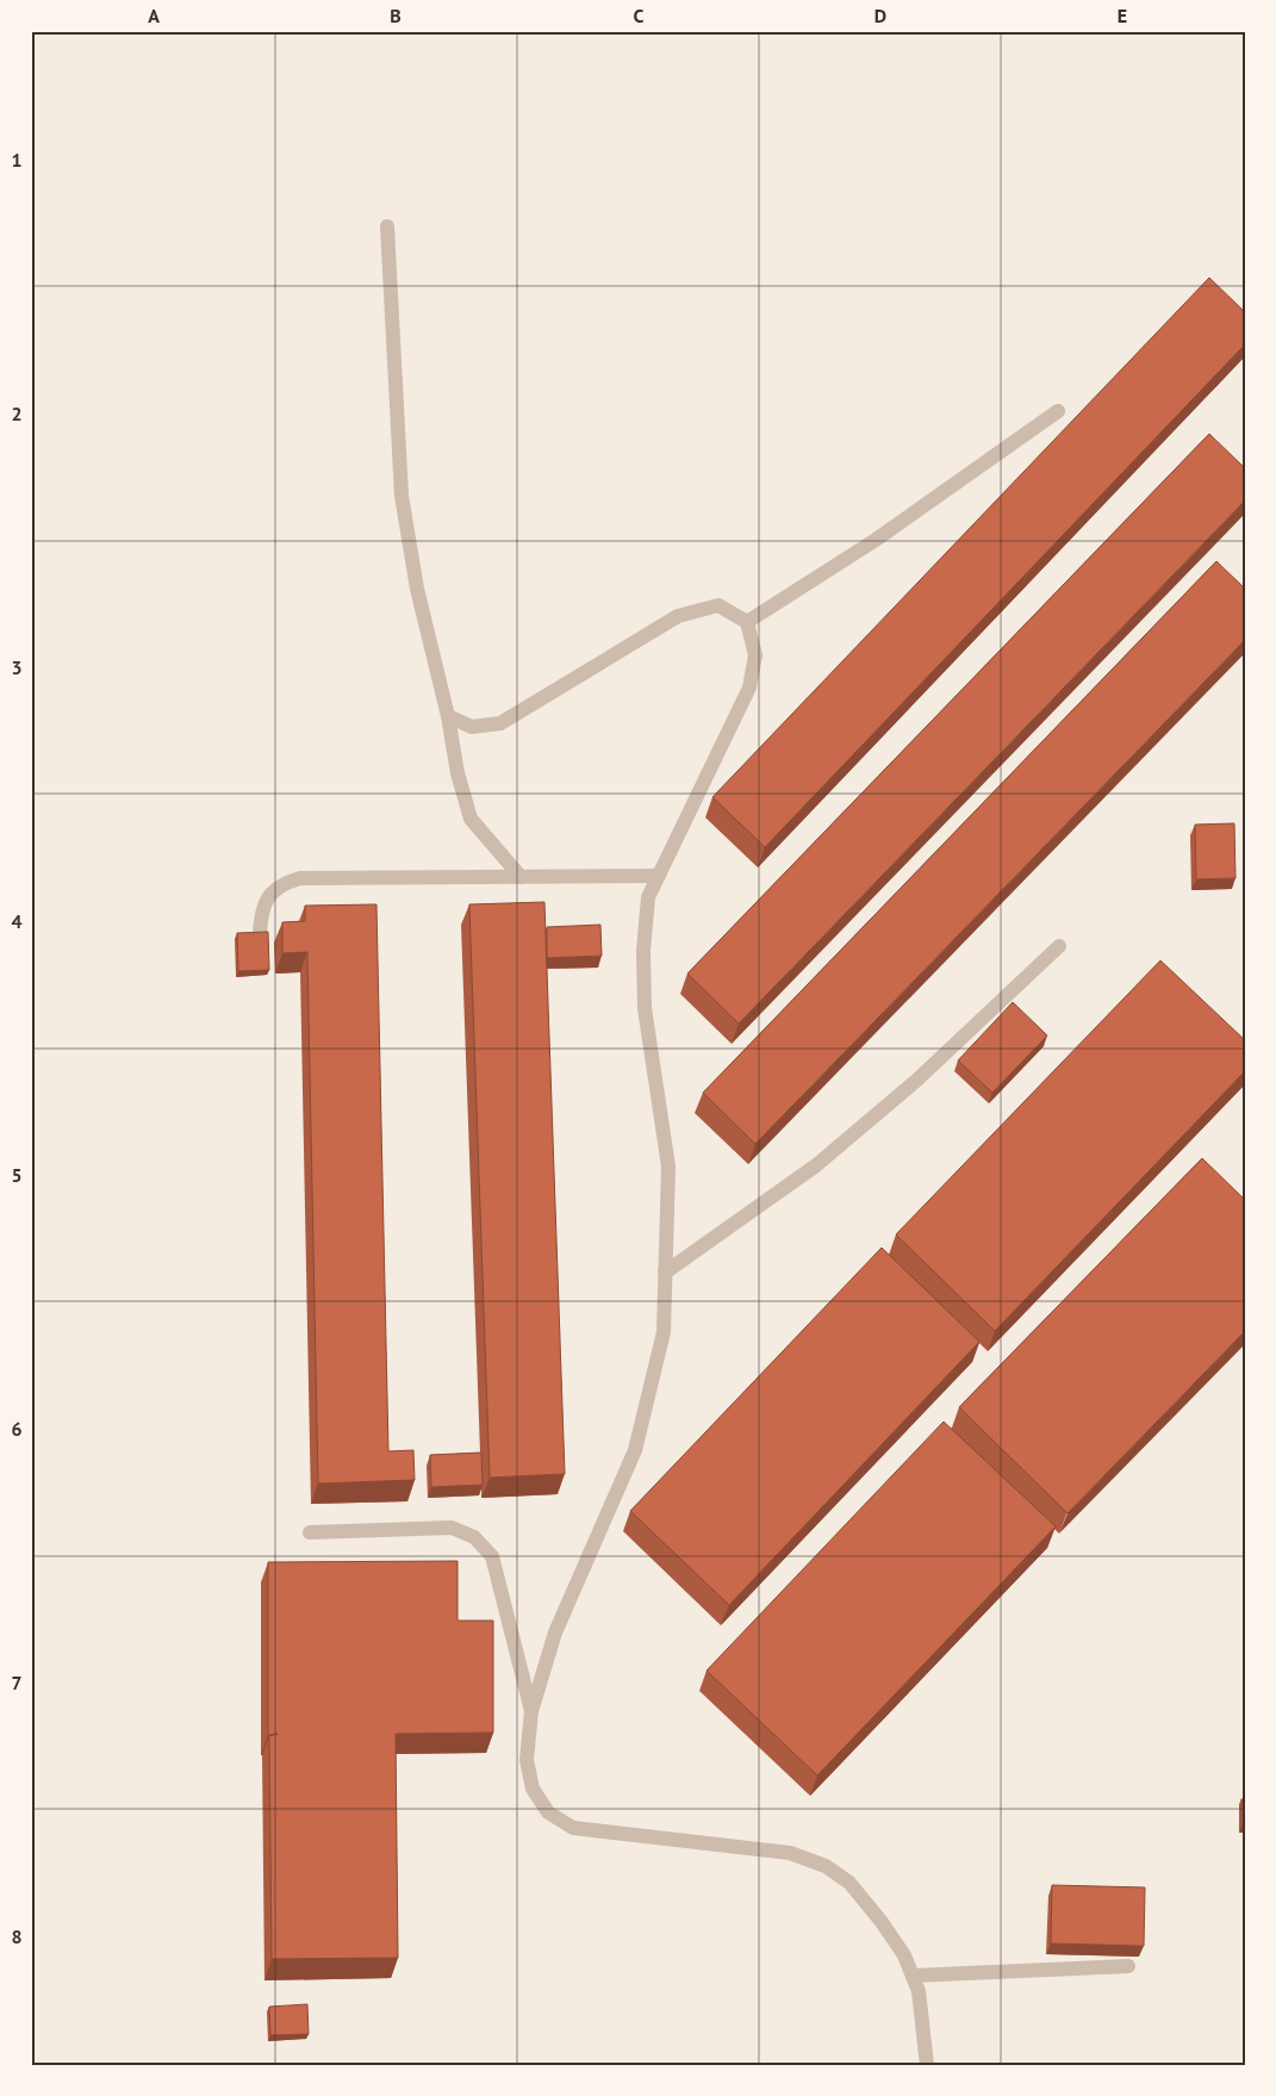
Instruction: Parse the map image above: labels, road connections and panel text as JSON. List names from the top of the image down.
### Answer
{
  "grid": {
    "columns": [
      "A",
      "B",
      "C",
      "D",
      "E"
    ],
    "rows": [
      "1",
      "2",
      "3",
      "4",
      "5",
      "6",
      "7",
      "8"
    ]
  }
}
